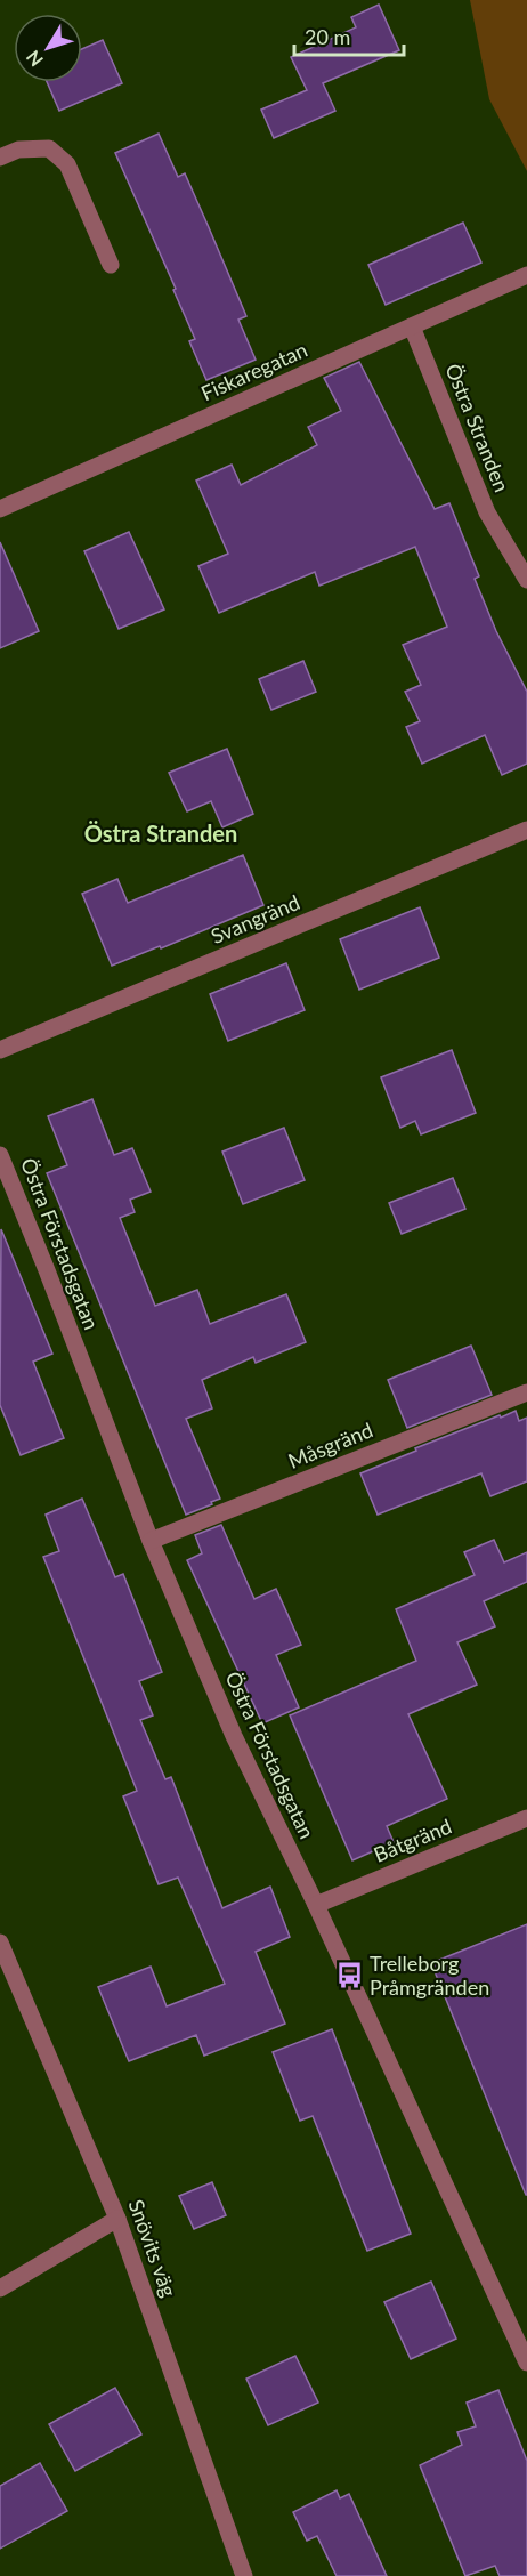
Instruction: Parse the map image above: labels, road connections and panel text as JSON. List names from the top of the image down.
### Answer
{
  "streets": {
    "street": [
      "Fiskaregatan",
      "Östra Stranden",
      "Svangränd",
      "Östra Förstadsgatan",
      "Måsgränd",
      "Båtgränd",
      "Snövits väg"
    ]
  },
  "crossings": [
    ["Fiskaregatan", "Östra Stranden"],
    ["Östra Förstadsgatan", "Måsgränd"],
    ["Östra Förstadsgatan", "Båtgränd"]
  ],
  "districts": ["Östra Stranden"],
  "places": {
    "bus stop": ["Trelleborg Pråmgränden"]
  },
  "scale_bar": "20 m",
  "north": "bottom left"
}
